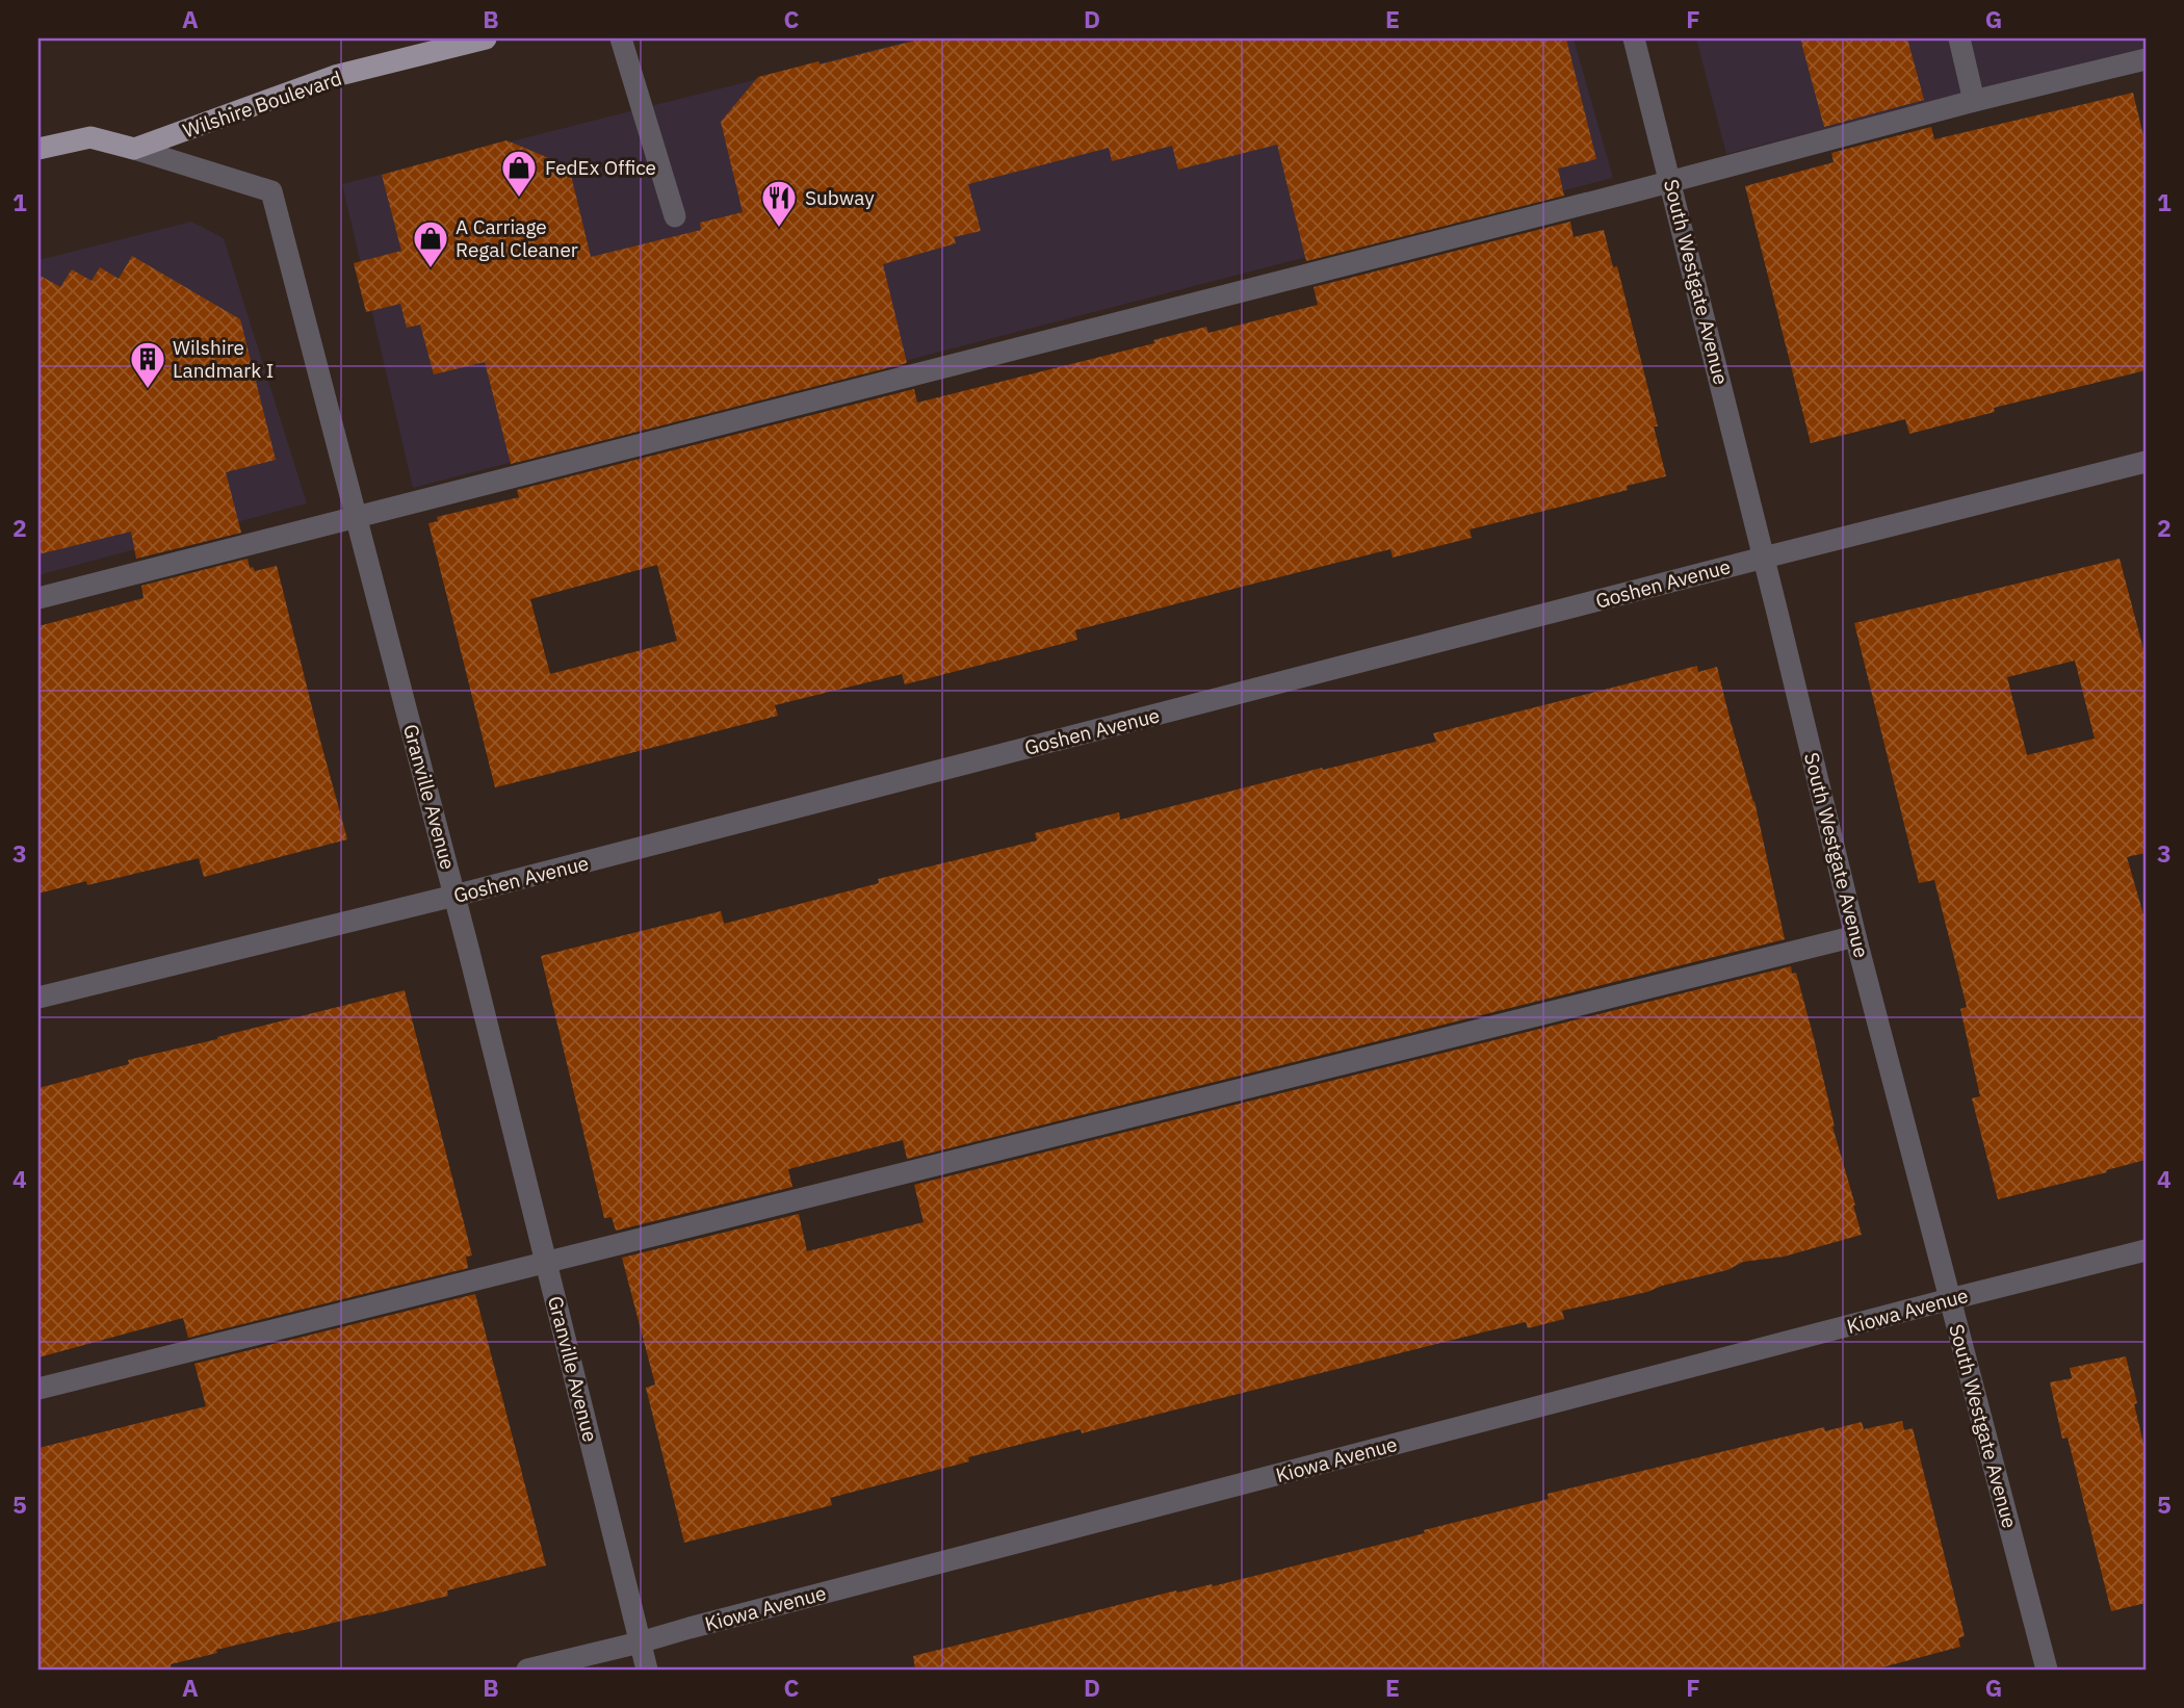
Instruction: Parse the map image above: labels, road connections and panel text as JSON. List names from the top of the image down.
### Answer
{
  "streets": {
    "main road": ["Wilshire Boulevard"],
    "street": [
      "South Westgate Avenue",
      "Goshen Avenue",
      "Granville Avenue",
      "Kiowa Avenue"
    ]
  },
  "crossings": [
    ["Wilshire Boulevard", "Granville Avenue"],
    ["South Westgate Avenue", "Goshen Avenue"],
    ["South Westgate Avenue", "Kiowa Avenue"],
    ["Goshen Avenue", "Granville Avenue"],
    ["Granville Avenue", "Kiowa Avenue"]
  ],
  "places": {
    "shop": ["FedEx Office", "A Carriage Regal Cleaner"],
    "restaurant": ["Subway"],
    "building": ["Wilshire Landmark I"]
  },
  "grid": {
    "columns": [
      "A",
      "B",
      "C",
      "D",
      "E",
      "F",
      "G"
    ],
    "rows": [
      "1",
      "2",
      "3",
      "4",
      "5"
    ]
  }
}
